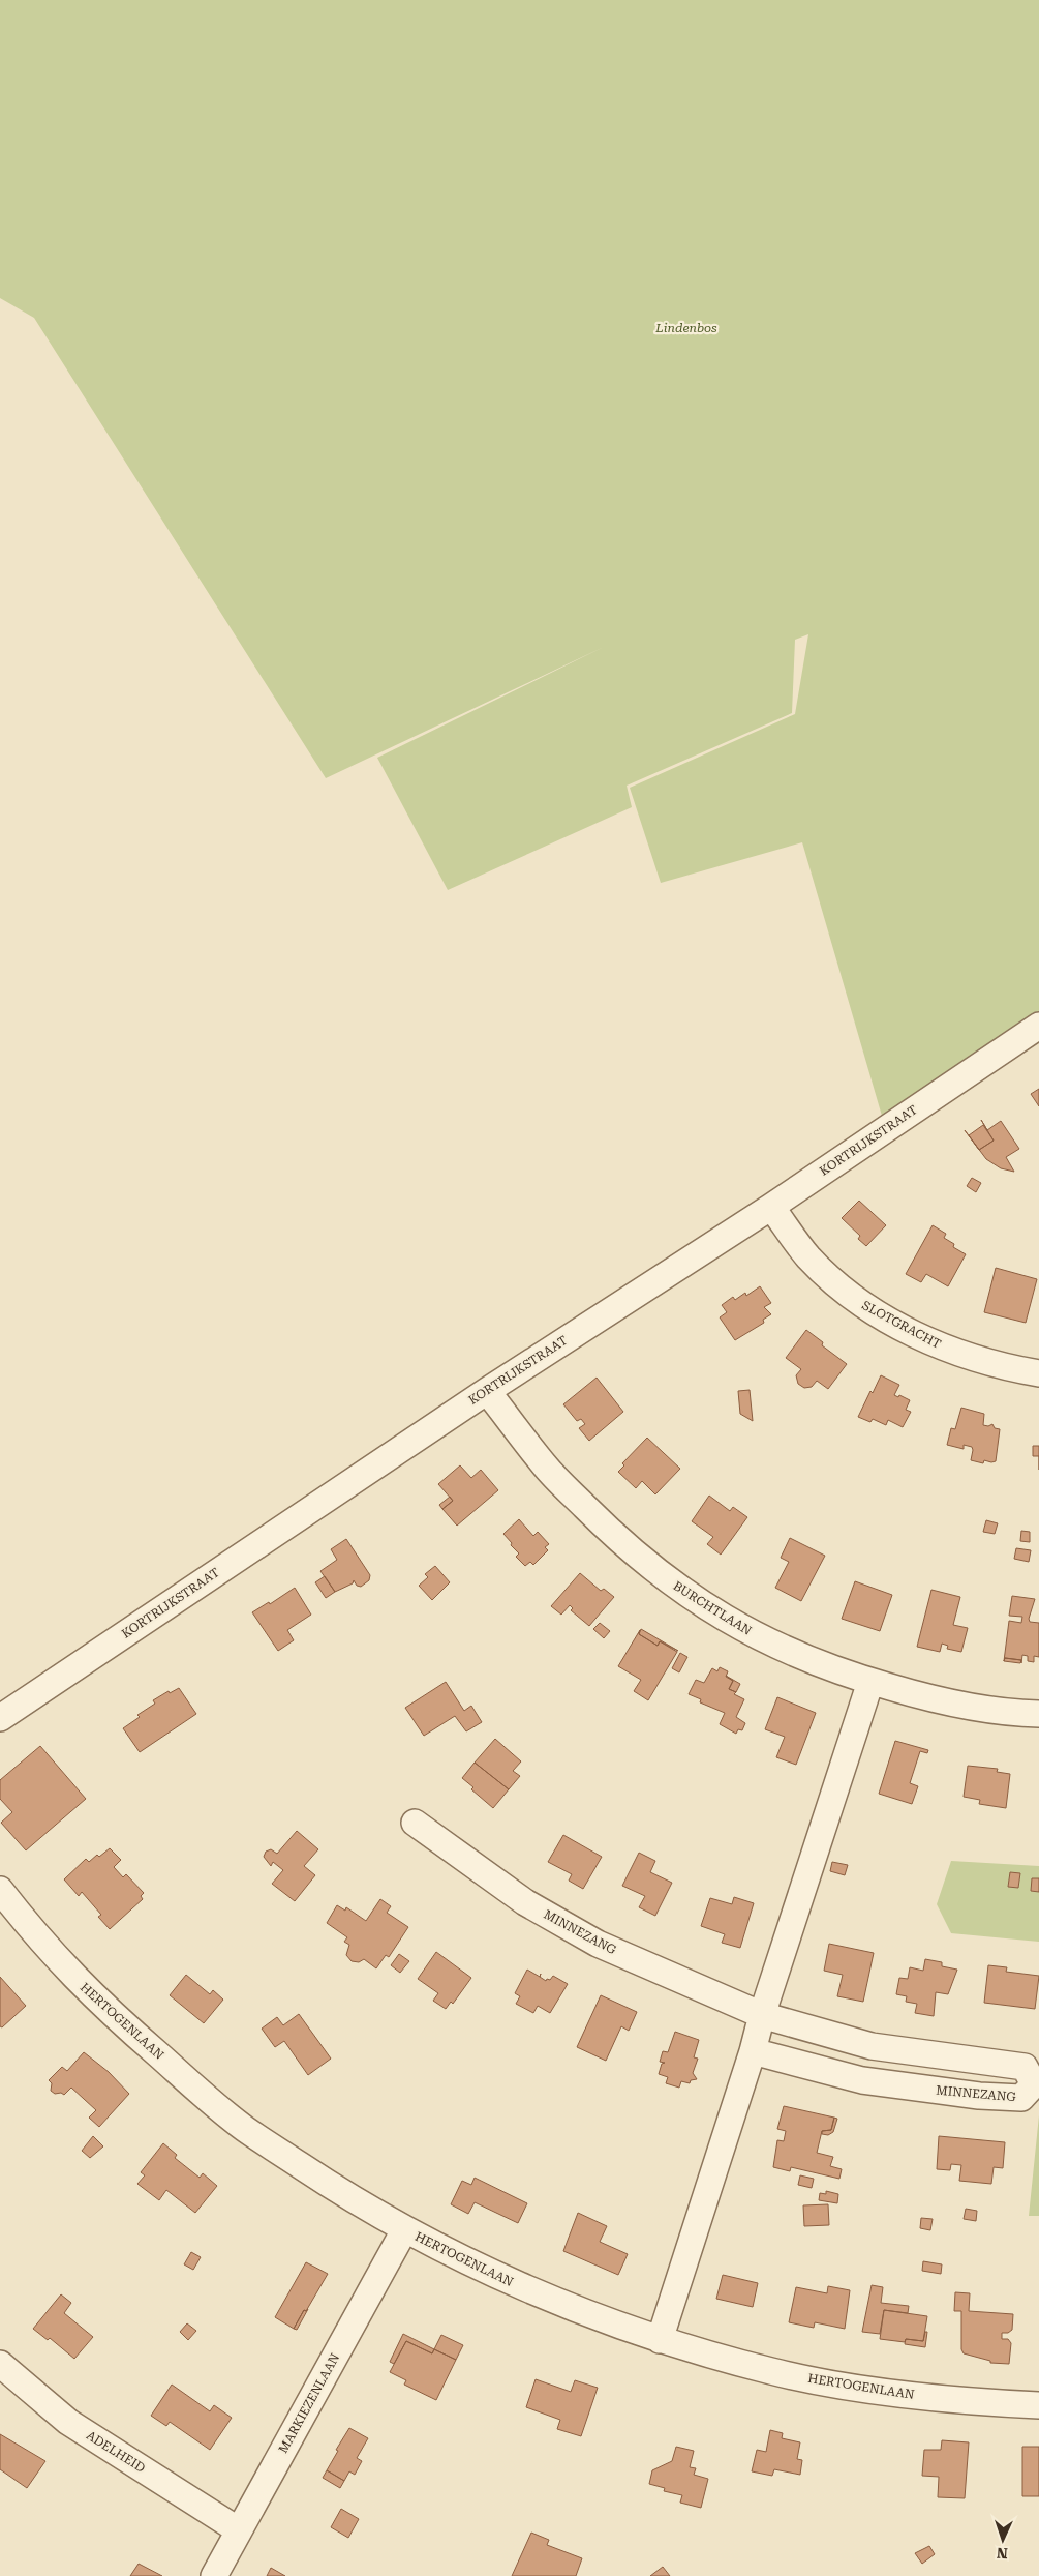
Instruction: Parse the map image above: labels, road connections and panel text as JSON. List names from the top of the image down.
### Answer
{
  "streets": {
    "street": [
      "KORTRIJKSTRAAT",
      "SLOTGRACHT",
      "BURCHTLAAN",
      "MINNEZANG",
      "HERTOGENLAAN",
      "MARKIEZENLAAN",
      "ADELHEID"
    ]
  },
  "crossings": [
    ["KORTRIJKSTRAAT", "SLOTGRACHT"],
    ["KORTRIJKSTRAAT", "BURCHTLAAN"],
    ["HERTOGENLAAN", "MARKIEZENLAAN"],
    ["MARKIEZENLAAN", "ADELHEID"]
  ],
  "parks": ["Lindenbos"],
  "north": "bottom"
}
